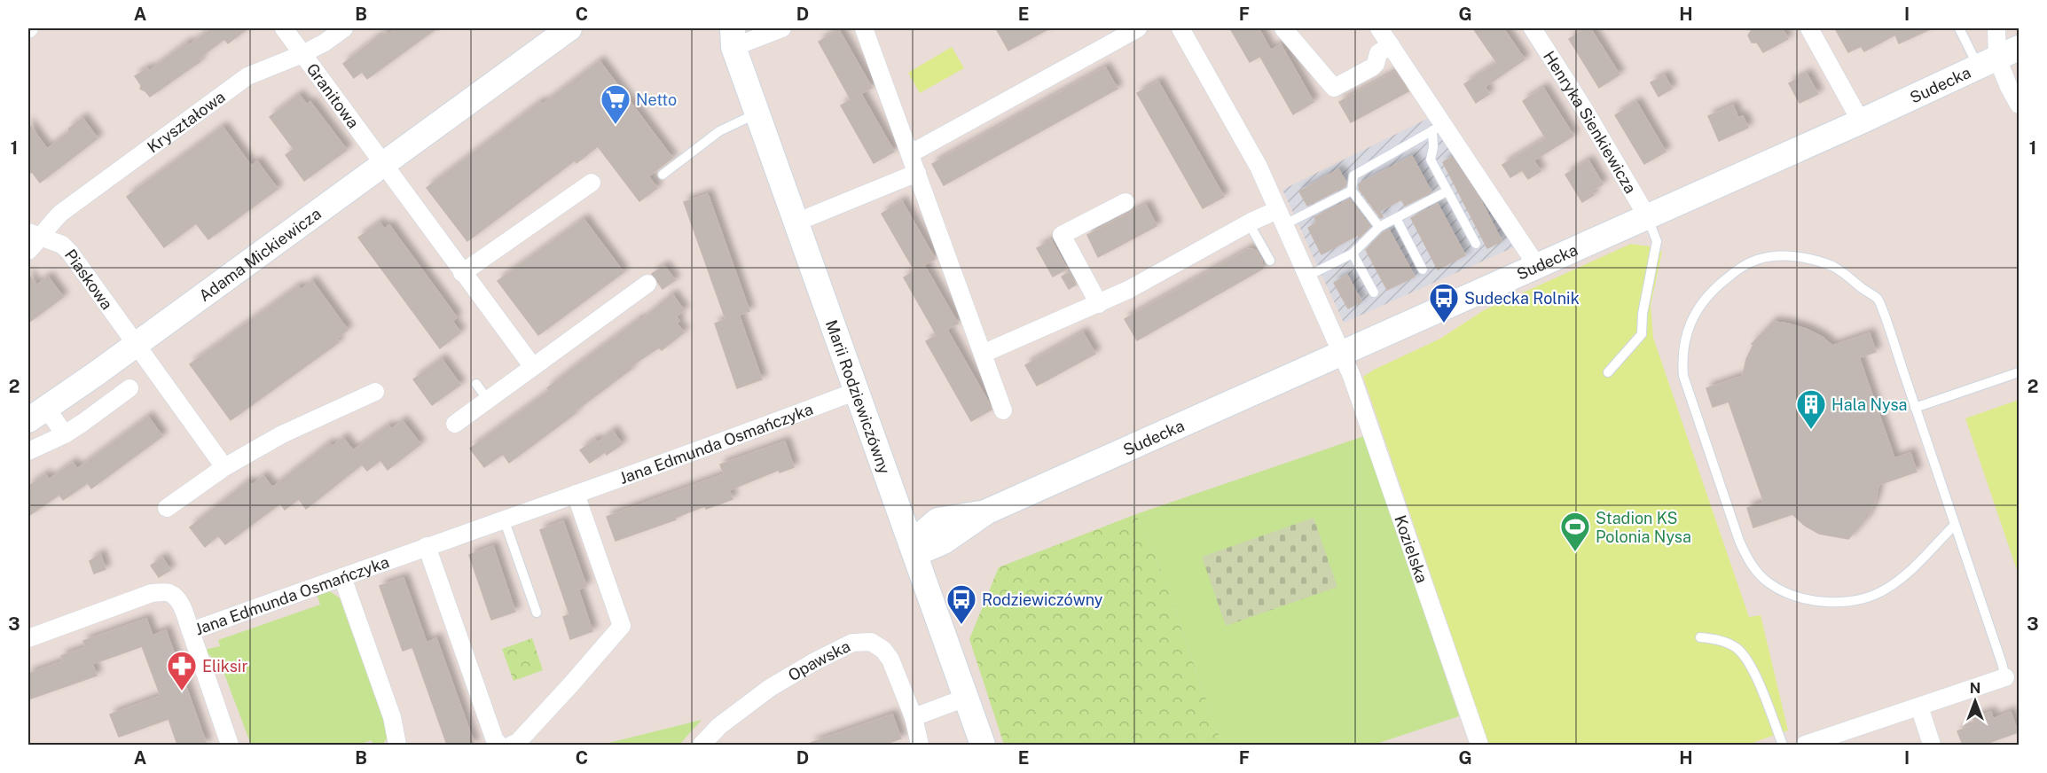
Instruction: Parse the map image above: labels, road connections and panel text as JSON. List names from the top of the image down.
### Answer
{
  "streets": {
    "street": [
      "Sudecka",
      "Granitowa",
      "Kryształowa",
      "Henryka Sienkiewicza",
      "Adama Mickiewicza",
      "Piaskowa",
      "Marii Rodziewiczówny",
      "Jana Edmunda Osmańczyka",
      "Kozielska",
      "Opawska"
    ]
  },
  "crossings": [
    ["Sudecka", "Henryka Sienkiewicza"],
    ["Sudecka", "Marii Rodziewiczówny"],
    ["Sudecka", "Kozielska"],
    ["Granitowa", "Kryształowa"],
    ["Granitowa", "Adama Mickiewicza"],
    ["Kryształowa", "Piaskowa"],
    ["Adama Mickiewicza", "Piaskowa"],
    ["Marii Rodziewiczówny", "Jana Edmunda Osmańczyka"]
  ],
  "places": {
    "supermarket": ["Netto"],
    "bus stop": ["Sudecka Rolnik", "Rodziewiczówny"],
    "building": ["Hala Nysa"],
    "sports": ["Stadion KS Polonia Nysa"],
    "pharmacy": ["Eliksir"]
  },
  "north": "top",
  "grid": {
    "columns": [
      "A",
      "B",
      "C",
      "D",
      "E",
      "F",
      "G",
      "H",
      "I"
    ],
    "rows": ["1", "2", "3"]
  }
}
